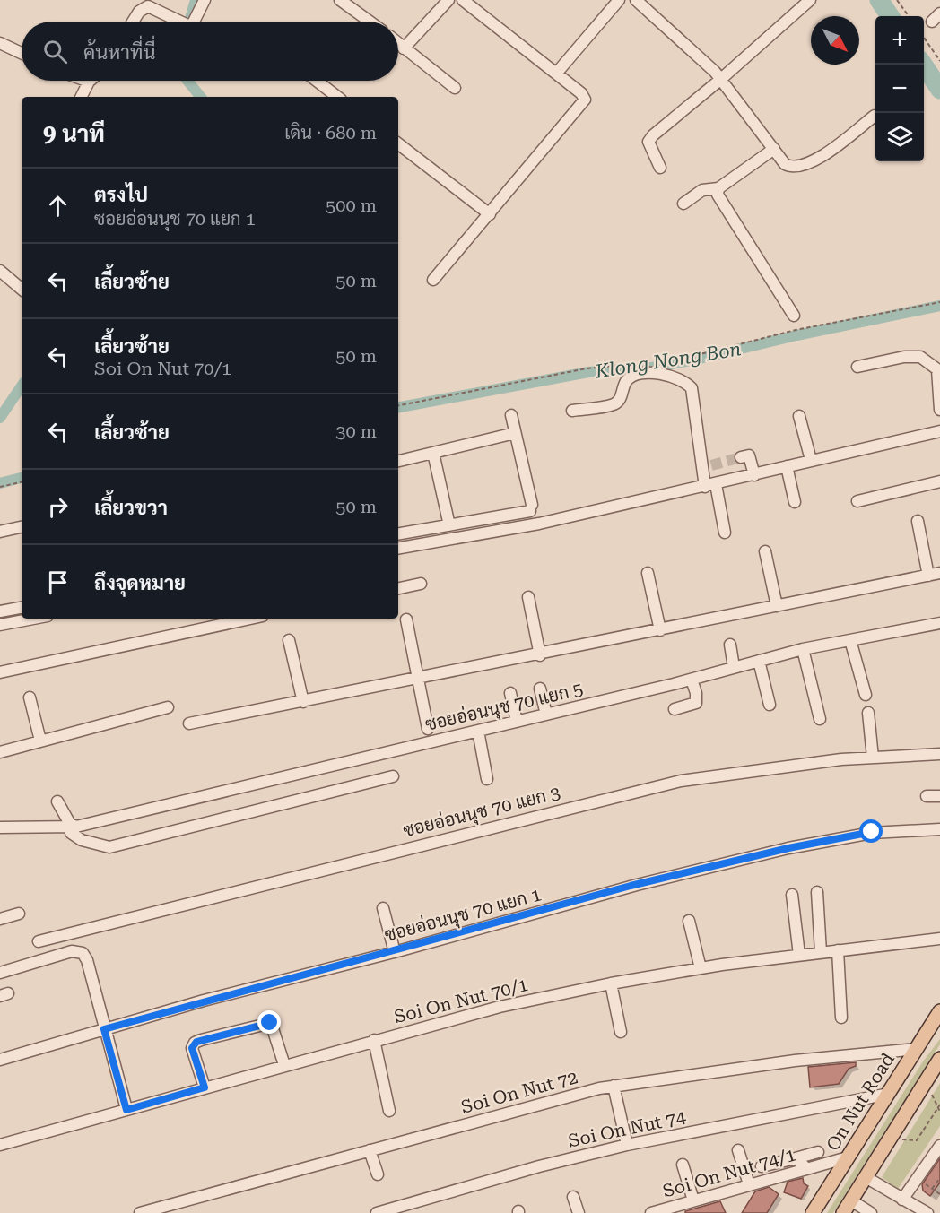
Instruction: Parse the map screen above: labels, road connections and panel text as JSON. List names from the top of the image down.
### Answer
{
  "streets": {
    "main road": ["On Nut Road"],
    "street": [
      "ซอยอ่อนนุช 70 แยก 5",
      "ซอยอ่อนนุช 70 แยก 3",
      "ซอยอ่อนนุช 70 แยก 1",
      "Soi On Nut 70/1",
      "Soi On Nut 72",
      "Soi On Nut 74",
      "Soi On Nut 74/1"
    ]
  },
  "crossings": [
    ["Soi On Nut 72", "On Nut Road"],
    ["On Nut Road", "Soi On Nut 74"],
    ["On Nut Road", "Soi On Nut 74/1"]
  ],
  "water": ["Klong Nong Bon"],
  "north": "bottom right",
  "page": {
    "map_buttons": ["+", "−"],
    "search": "ค้นหาที่นี่",
    "heading": ["9 นาที", "เดิน · 680 m"],
    "list": [
      ["ตรงไป", "ซอยอ่อนนุช 70 แยก 1", "500 m"],
      ["เลี้ยวซ้าย", "50 m"],
      ["เลี้ยวซ้าย", "Soi On Nut 70/1", "50 m"],
      ["เลี้ยวซ้าย", "30 m"],
      ["เลี้ยวขวา", "50 m"],
      "ถึงจุดหมาย"
    ]
  }
}
